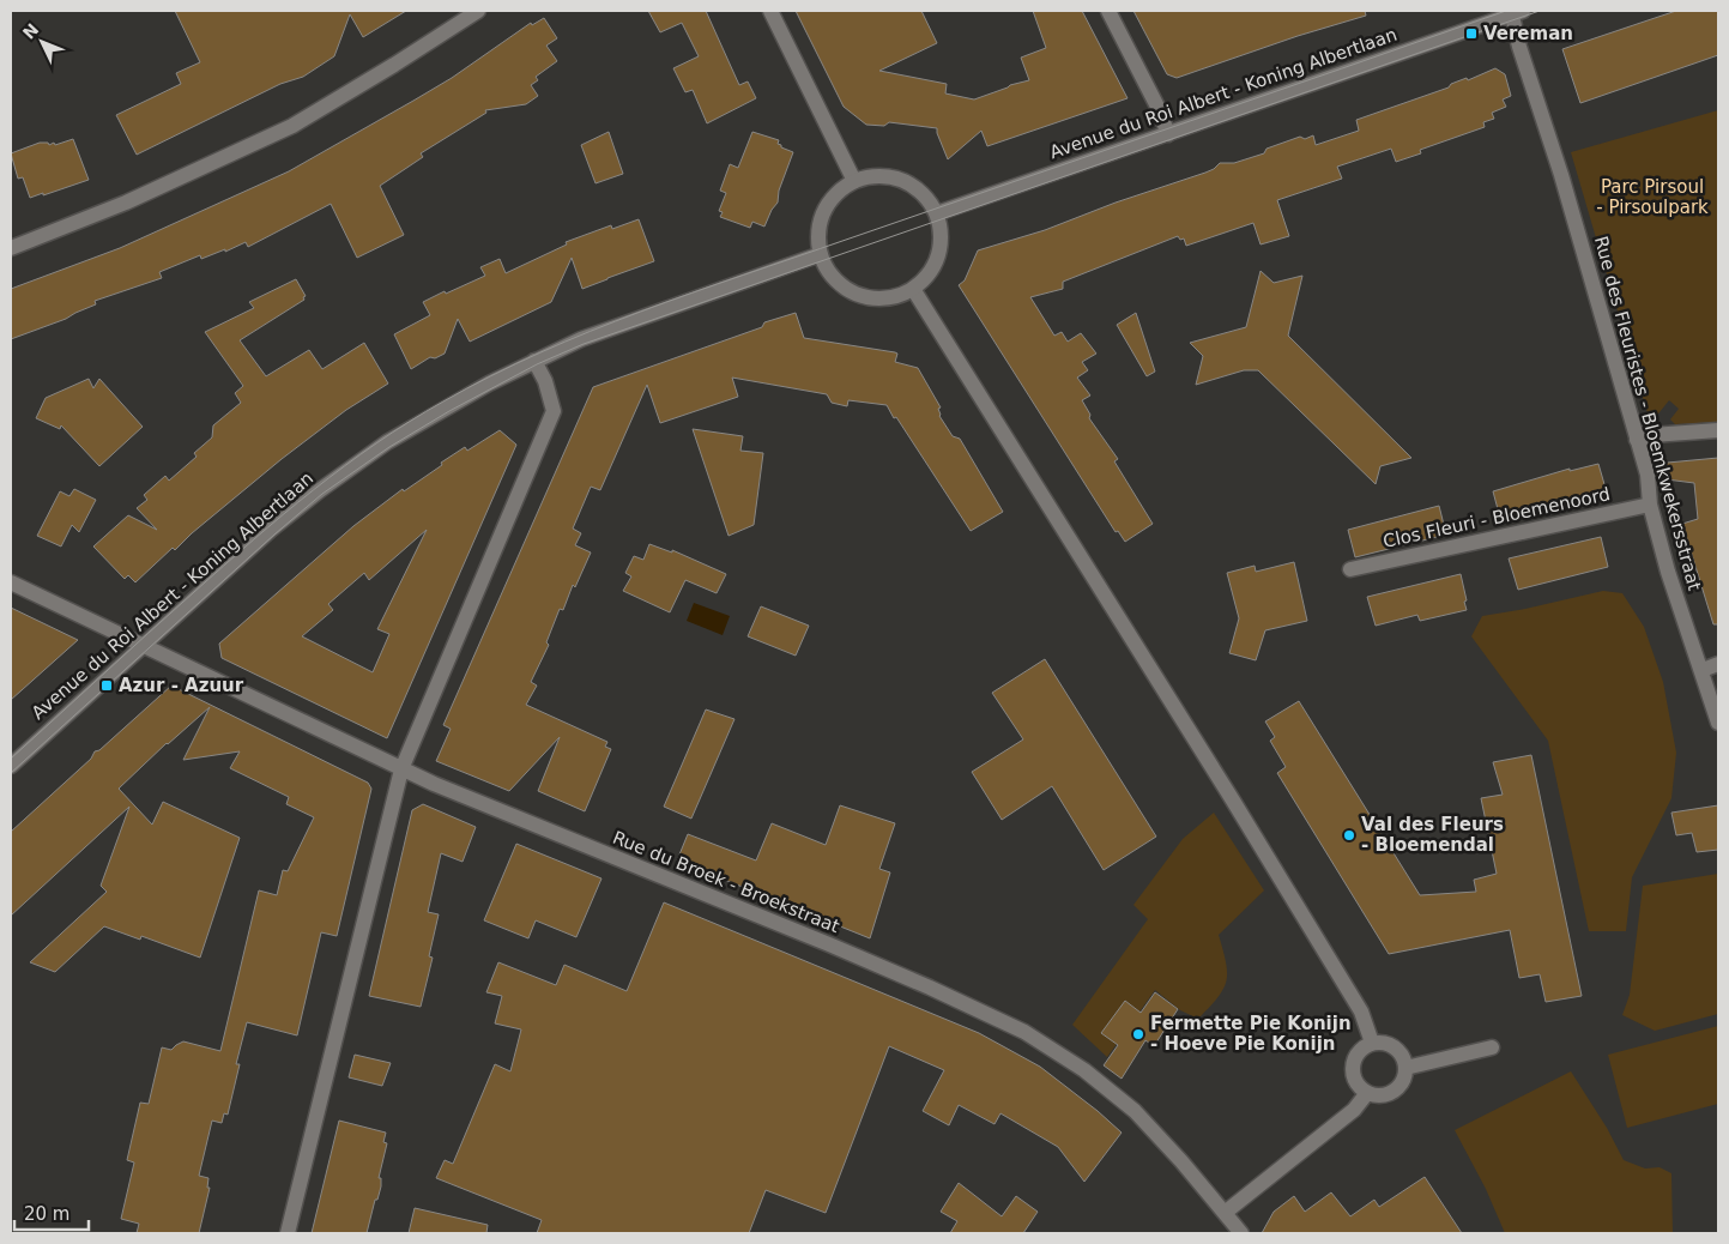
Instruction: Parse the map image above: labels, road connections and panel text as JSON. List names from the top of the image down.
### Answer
{
  "streets": {
    "street": [
      "Avenue du Roi Albert - Koning Albertlaan",
      "Rue des Fleuristes - Bloemkwekersstraat",
      "Clos Fleuri - Bloemenoord",
      "Rue du Broek - Broekstraat"
    ]
  },
  "crossings": [
    ["Avenue du Roi Albert - Koning Albertlaan", "Rue des Fleuristes - Bloemkwekersstraat"],
    ["Avenue du Roi Albert - Koning Albertlaan", "Rue du Broek - Broekstraat"],
    ["Rue des Fleuristes - Bloemkwekersstraat", "Clos Fleuri - Bloemenoord"]
  ],
  "parks": ["Parc Pirsoul - Pirsoulpark"],
  "places": {
    "transit": ["Vereman", "Azur - Azuur"],
    "other": ["Val des Fleurs - Bloemendal", "Fermette Pie Konijn - Hoeve Pie Konijn"]
  },
  "scale_bar": "20 m",
  "north": "top left"
}
